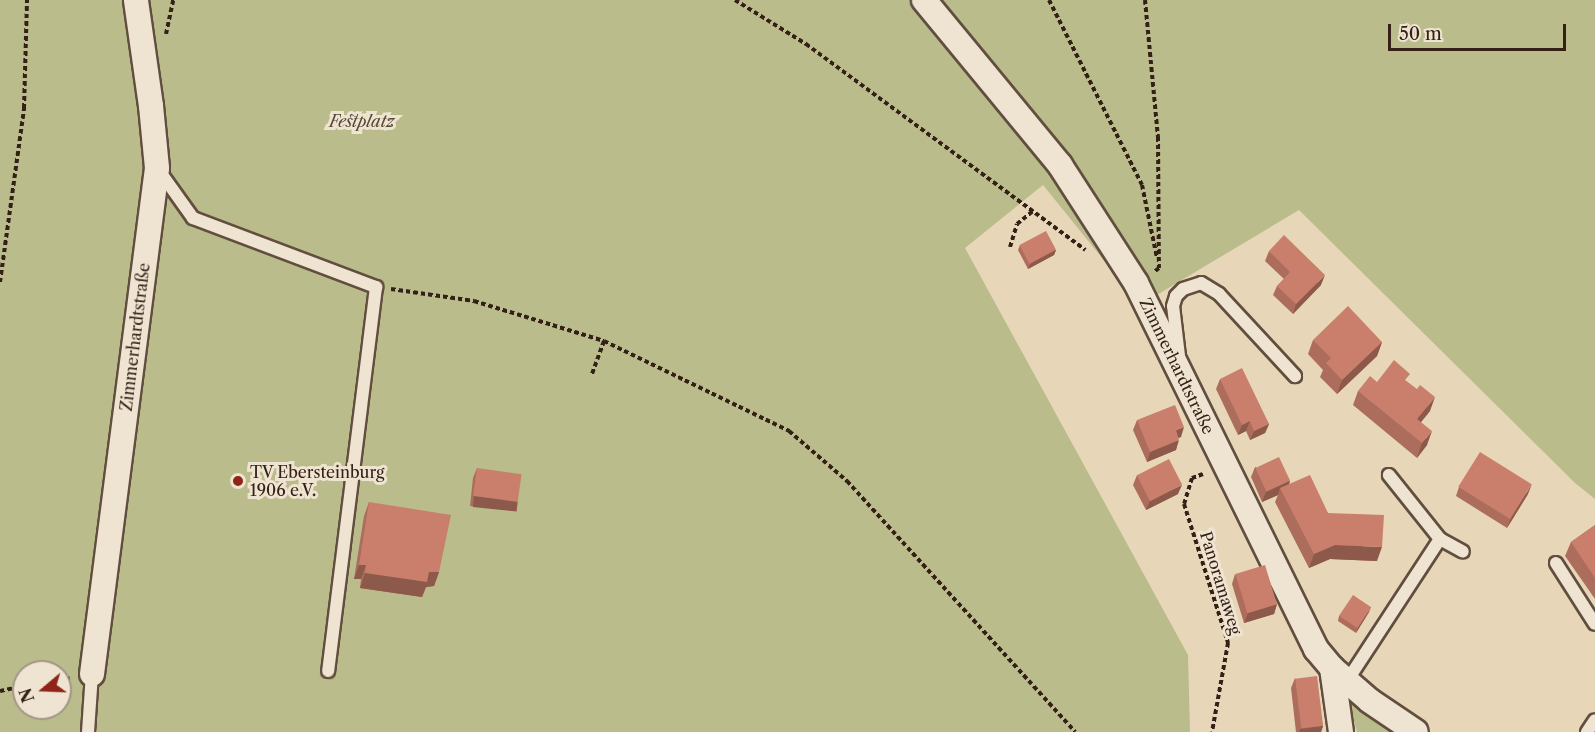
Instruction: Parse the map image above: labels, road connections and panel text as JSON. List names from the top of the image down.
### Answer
{
  "streets": {
    "street": ["Zimmerhardtstraße"],
    "path": ["Panoramaweg"]
  },
  "crossings": [
    ["Zimmerhardtstraße", "Panoramaweg"]
  ],
  "parks": ["Festplatz"],
  "places": ["TV Ebersteinburg 1906 e.V."],
  "scale_bar": "50 m",
  "north": "left"
}
